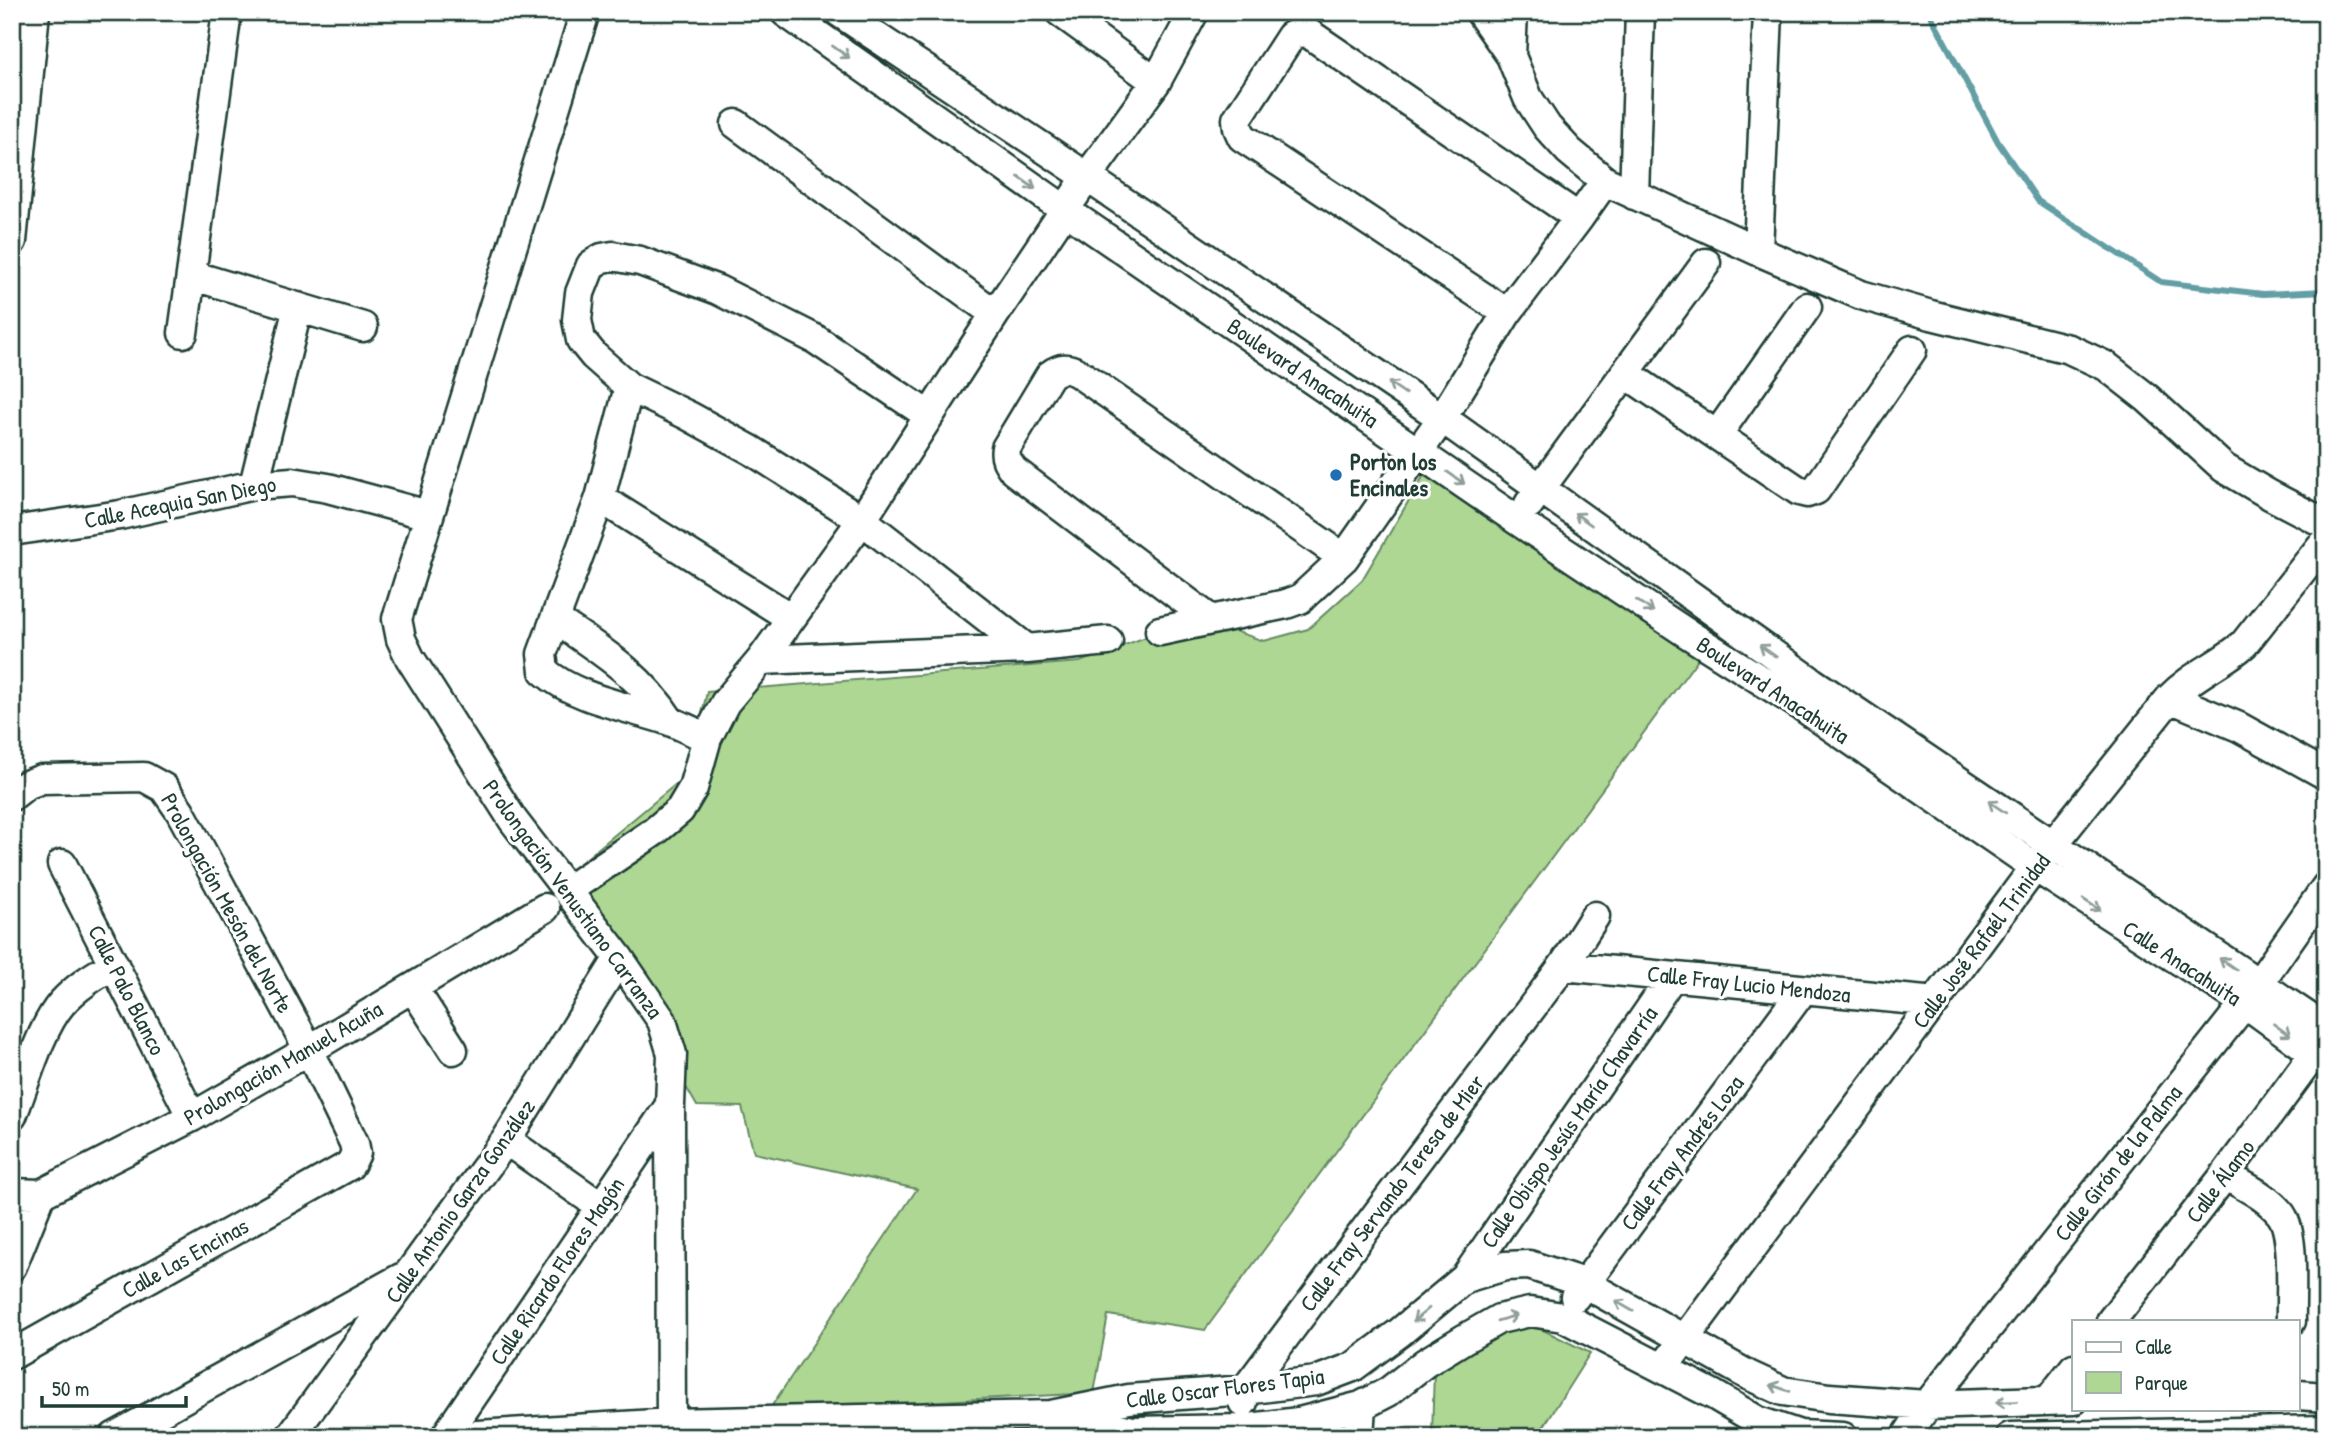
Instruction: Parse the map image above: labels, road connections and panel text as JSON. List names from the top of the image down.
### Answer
{
  "streets": {
    "street": [
      "Boulevard Anacahuita",
      "Calle Acequia San Diego",
      "Prolongación Venustiano Carranza",
      "Prolongación Mesón del Norte",
      "Calle José Rafaél Trinidad",
      "Calle Anacahuita",
      "Calle Fray Lucio Mendoza",
      "Calle Palo Blanco",
      "Prolongación Manuel Acuña",
      "Calle Obispo Jesús María Chavarría",
      "Calle Fray Andrés Loza",
      "Calle Girón de la Palma",
      "Calle Álamo",
      "Calle Fray Servando Teresa de Mier",
      "Calle Antonio Garza González",
      "Calle Las Encinas",
      "Calle Ricardo Flores Magón",
      "Calle Oscar Flores Tapia"
    ]
  },
  "crossings": [
    ["Boulevard Anacahuita", "Calle José Rafaél Trinidad"],
    ["Boulevard Anacahuita", "Calle Anacahuita"],
    ["Calle Acequia San Diego", "Prolongación Venustiano Carranza"],
    ["Prolongación Venustiano Carranza", "Calle Antonio Garza González"],
    ["Prolongación Venustiano Carranza", "Calle Ricardo Flores Magón"],
    ["Prolongación Venustiano Carranza", "Calle Oscar Flores Tapia"],
    ["Prolongación Mesón del Norte", "Prolongación Manuel Acuña"],
    ["Prolongación Mesón del Norte", "Calle Las Encinas"],
    ["Calle José Rafaél Trinidad", "Calle Anacahuita"],
    ["Calle José Rafaél Trinidad", "Calle Fray Lucio Mendoza"],
    ["Calle José Rafaél Trinidad", "Calle Oscar Flores Tapia"],
    ["Calle Anacahuita", "Calle Girón de la Palma"],
    ["Calle Anacahuita", "Calle Álamo"],
    ["Calle Fray Lucio Mendoza", "Calle Obispo Jesús María Chavarría"],
    ["Calle Fray Lucio Mendoza", "Calle Fray Andrés Loza"],
    ["Calle Fray Lucio Mendoza", "Calle Fray Servando Teresa de Mier"],
    ["Calle Palo Blanco", "Prolongación Manuel Acuña"],
    ["Calle Obispo Jesús María Chavarría", "Calle Oscar Flores Tapia"],
    ["Calle Fray Andrés Loza", "Calle Oscar Flores Tapia"],
    ["Calle Girón de la Palma", "Calle Oscar Flores Tapia"],
    ["Calle Fray Servando Teresa de Mier", "Calle Oscar Flores Tapia"],
    ["Calle Ricardo Flores Magón", "Calle Oscar Flores Tapia"]
  ],
  "places": ["Porton los Encinales"],
  "legend": ["Calle", "Parque"],
  "scale_bar": "50 m"
}
